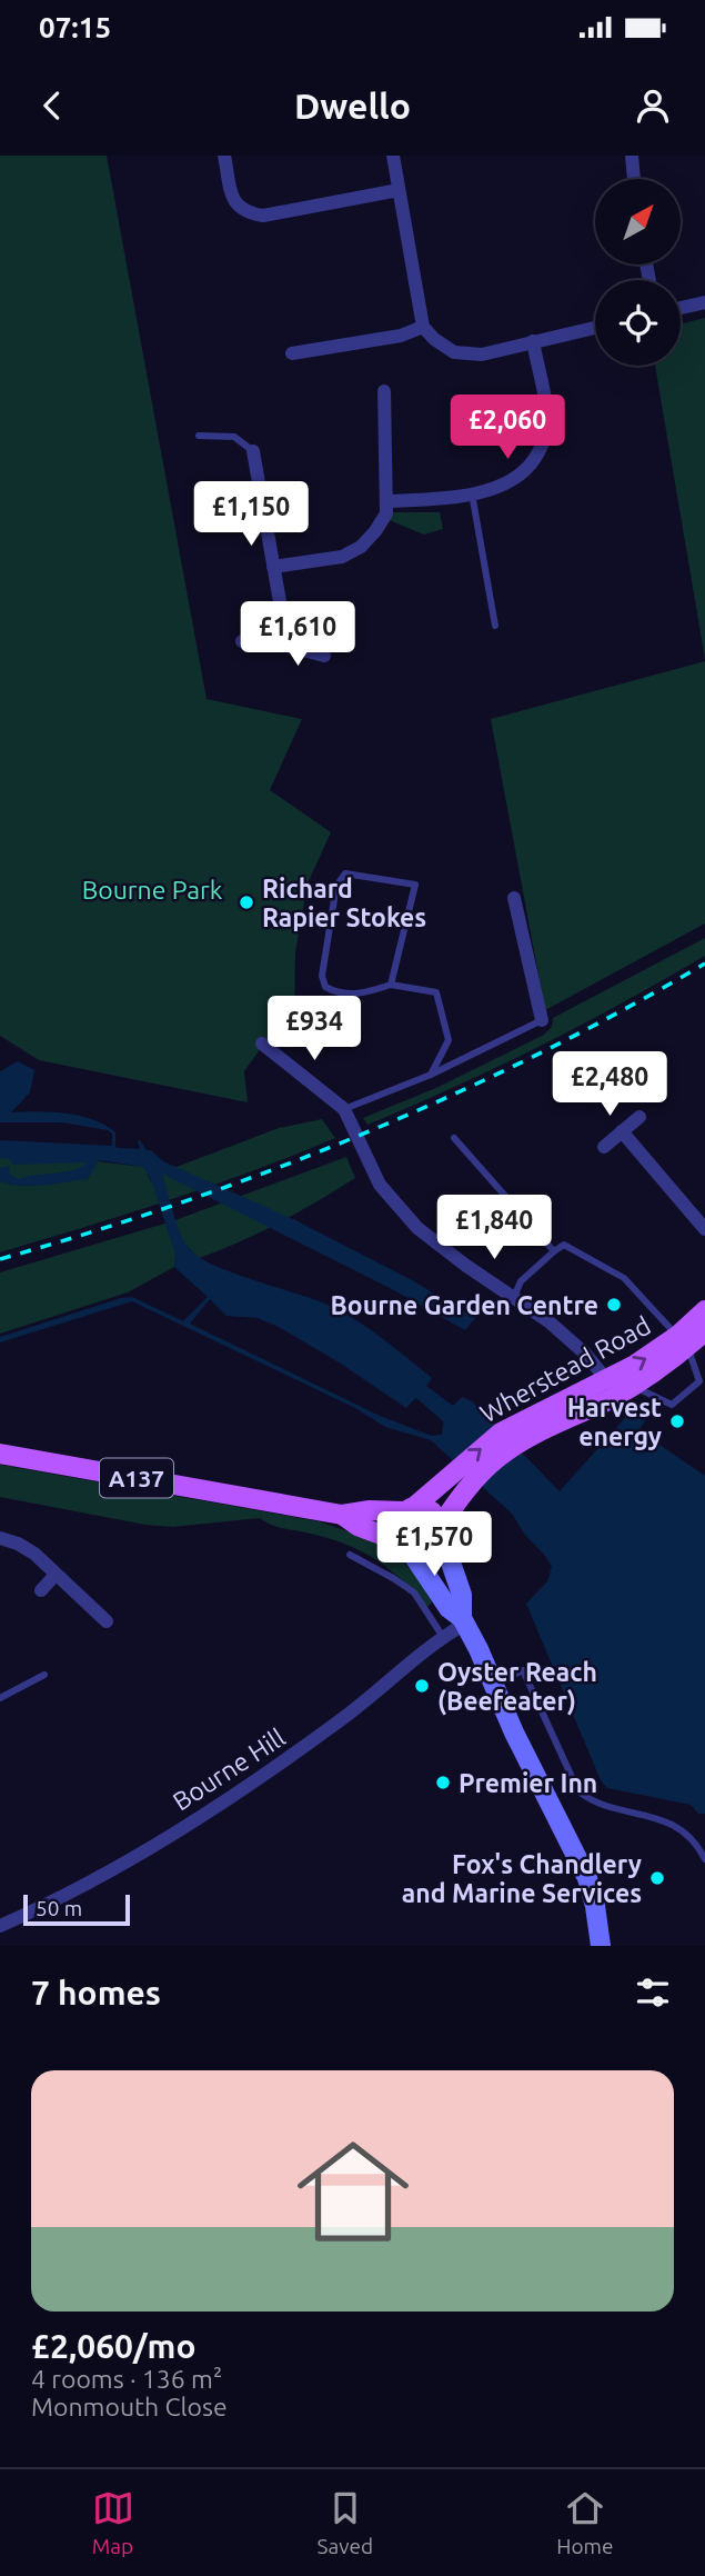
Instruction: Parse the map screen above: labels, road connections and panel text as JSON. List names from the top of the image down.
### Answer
{
  "streets": {
    "main road": ["Wherstead Road", "A137"],
    "street": ["Bourne Hill"]
  },
  "crossings": [
    ["Wherstead Road", "A137"]
  ],
  "parks": ["Bourne Park"],
  "places": [
    "Richard Rapier Stokes",
    "Bourne Garden Centre",
    "Harvest energy",
    "Oyster Reach (Beefeater)",
    "Premier Inn",
    "Fox's Chandlery and Marine Services"
  ],
  "scale_bar": "50 m",
  "north": "top right",
  "page": {
    "status": "07:15",
    "header": "Dwello",
    "price": [
      "£2,060",
      "£1,150",
      "£1,610",
      "£934",
      "£2,480",
      "£1,840",
      "£1,570"
    ],
    "scale": "50 m",
    "heading": "7 homes",
    "list": [
      {
        "name": "£2,060/mo",
        "note": "4 rooms · 136 m² · Monmouth Close"
      }
    ],
    "tabs": ["Map", "Saved", "Home"]
  }
}
